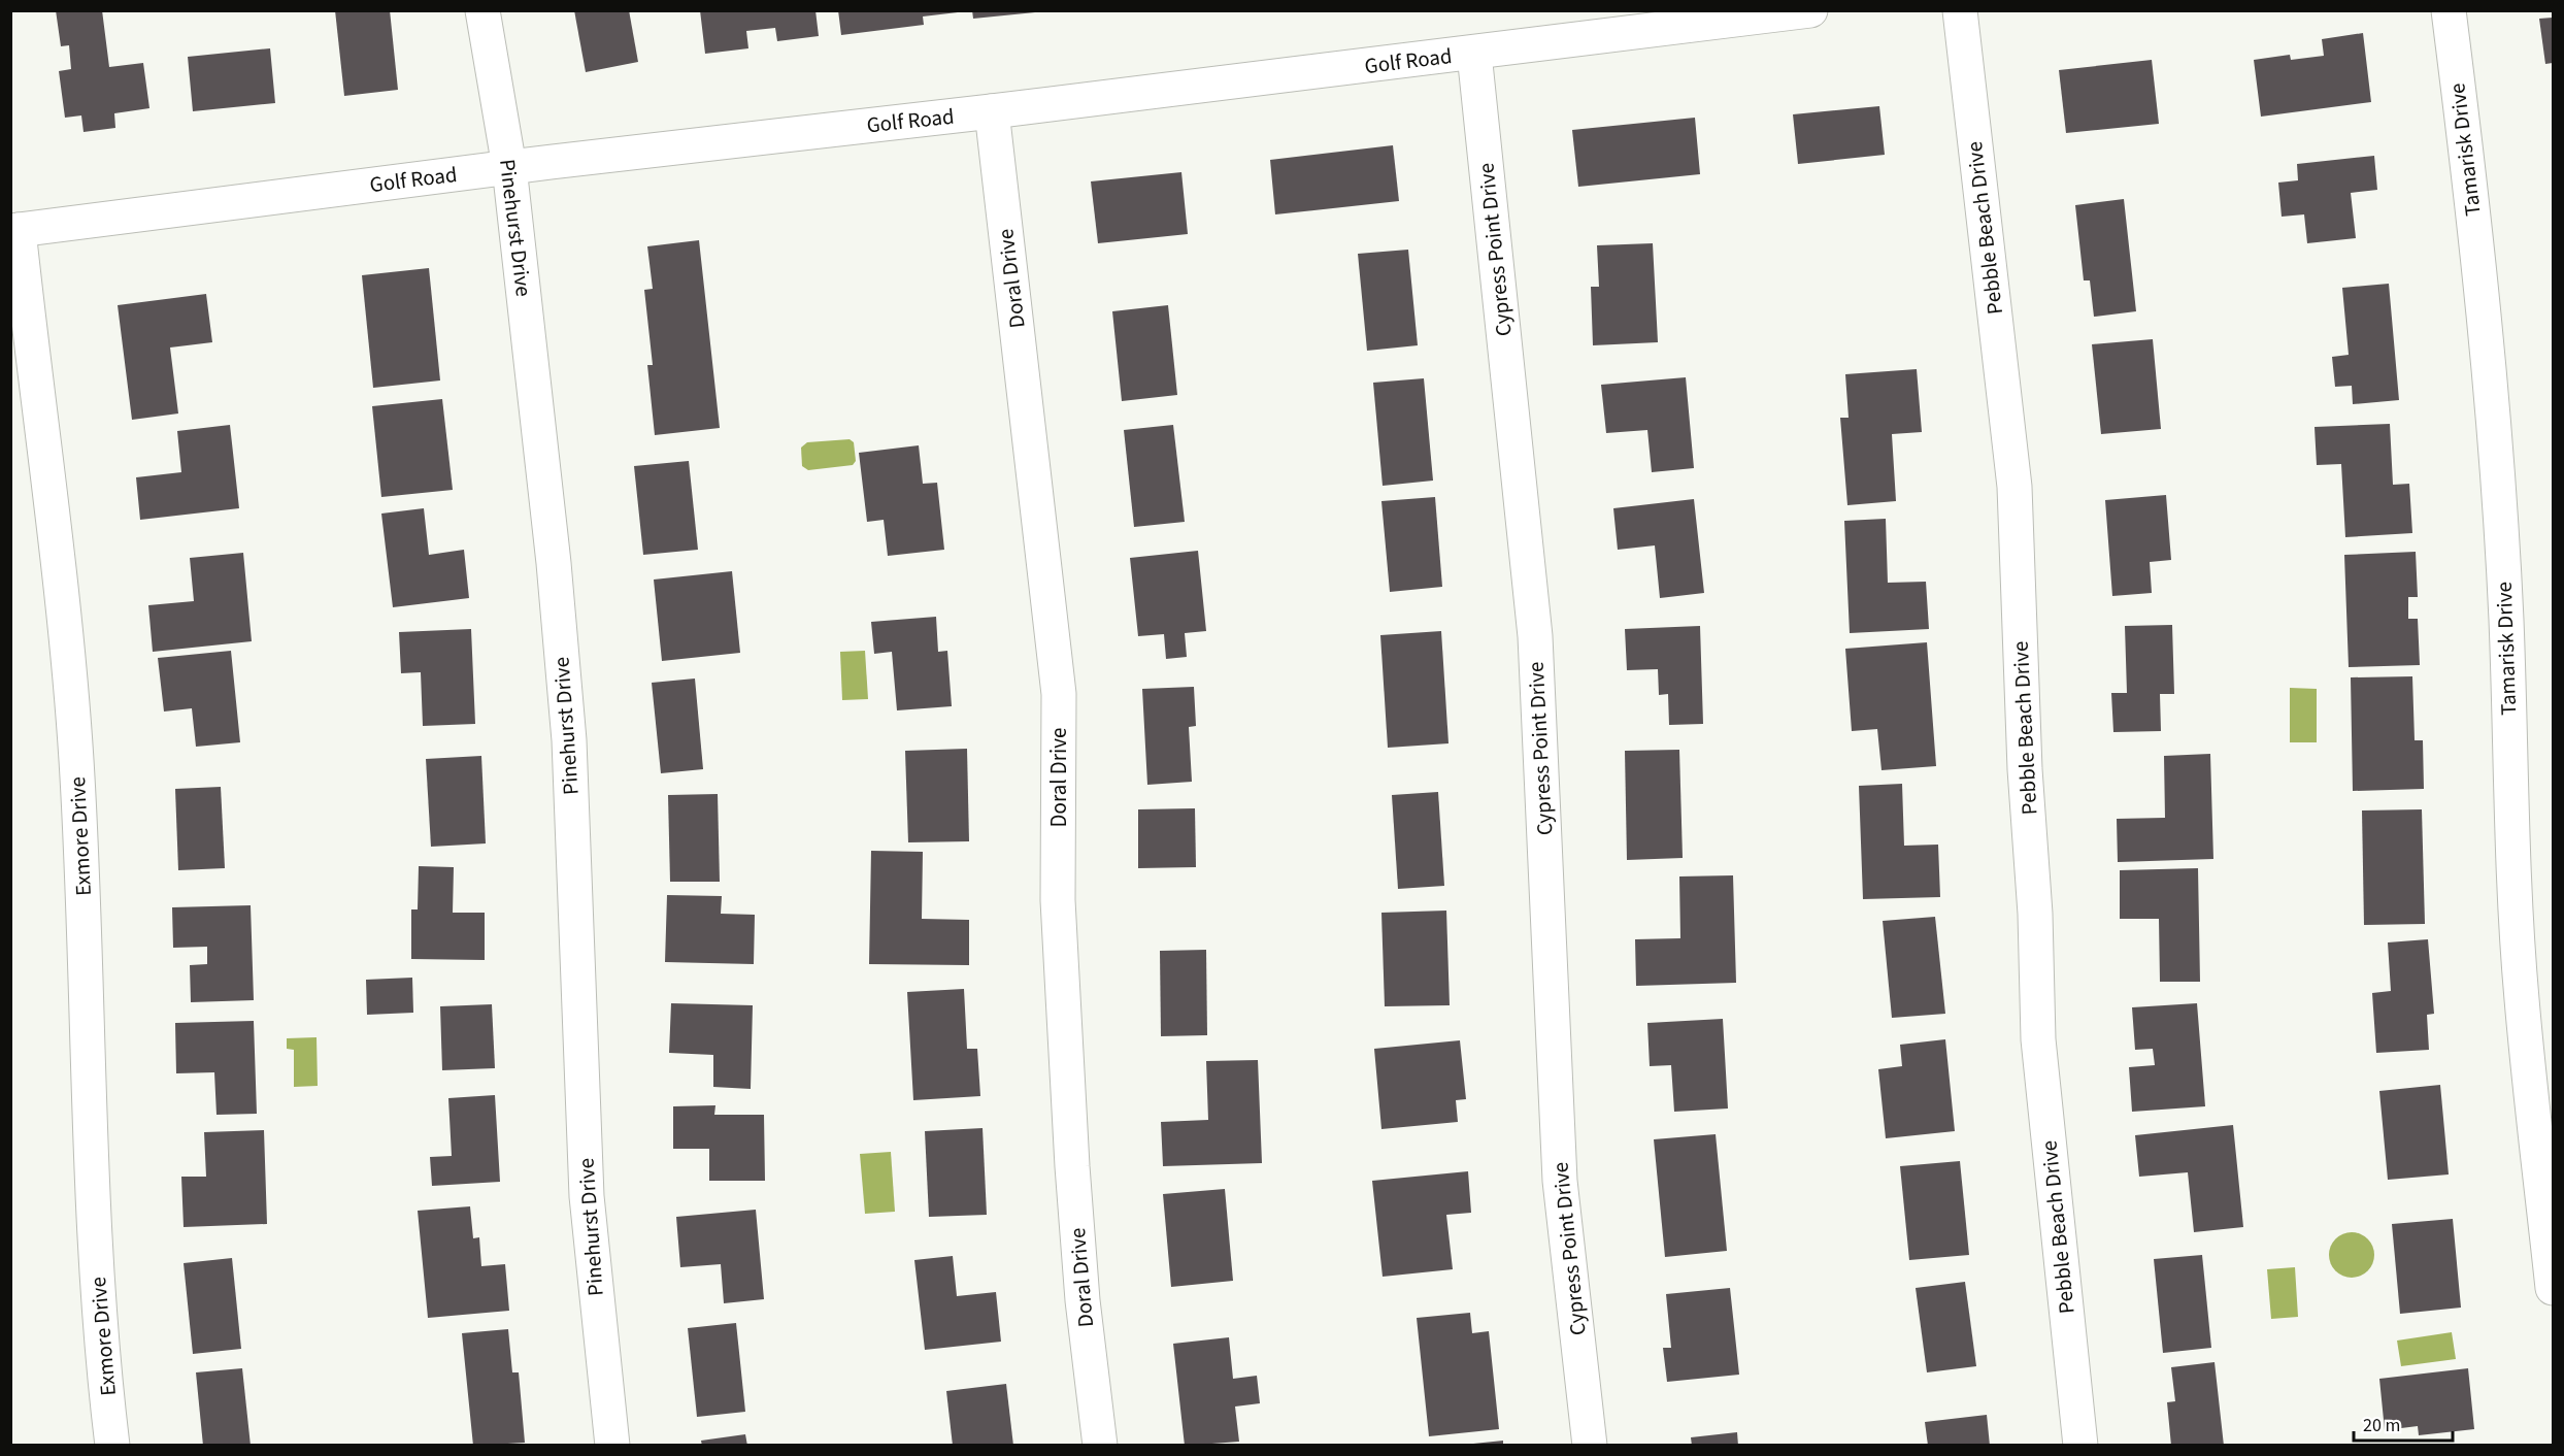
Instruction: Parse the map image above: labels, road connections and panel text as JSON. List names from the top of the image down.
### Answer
{
  "streets": {
    "street": [
      "Golf Road",
      "Tamarisk Drive",
      "Pinehurst Drive",
      "Pebble Beach Drive",
      "Cypress Point Drive",
      "Doral Drive",
      "Exmore Drive"
    ]
  },
  "crossings": [
    ["Golf Road", "Pinehurst Drive"],
    ["Golf Road", "Cypress Point Drive"],
    ["Golf Road", "Doral Drive"],
    ["Golf Road", "Exmore Drive"]
  ],
  "scale_bar": "20 m"
}
